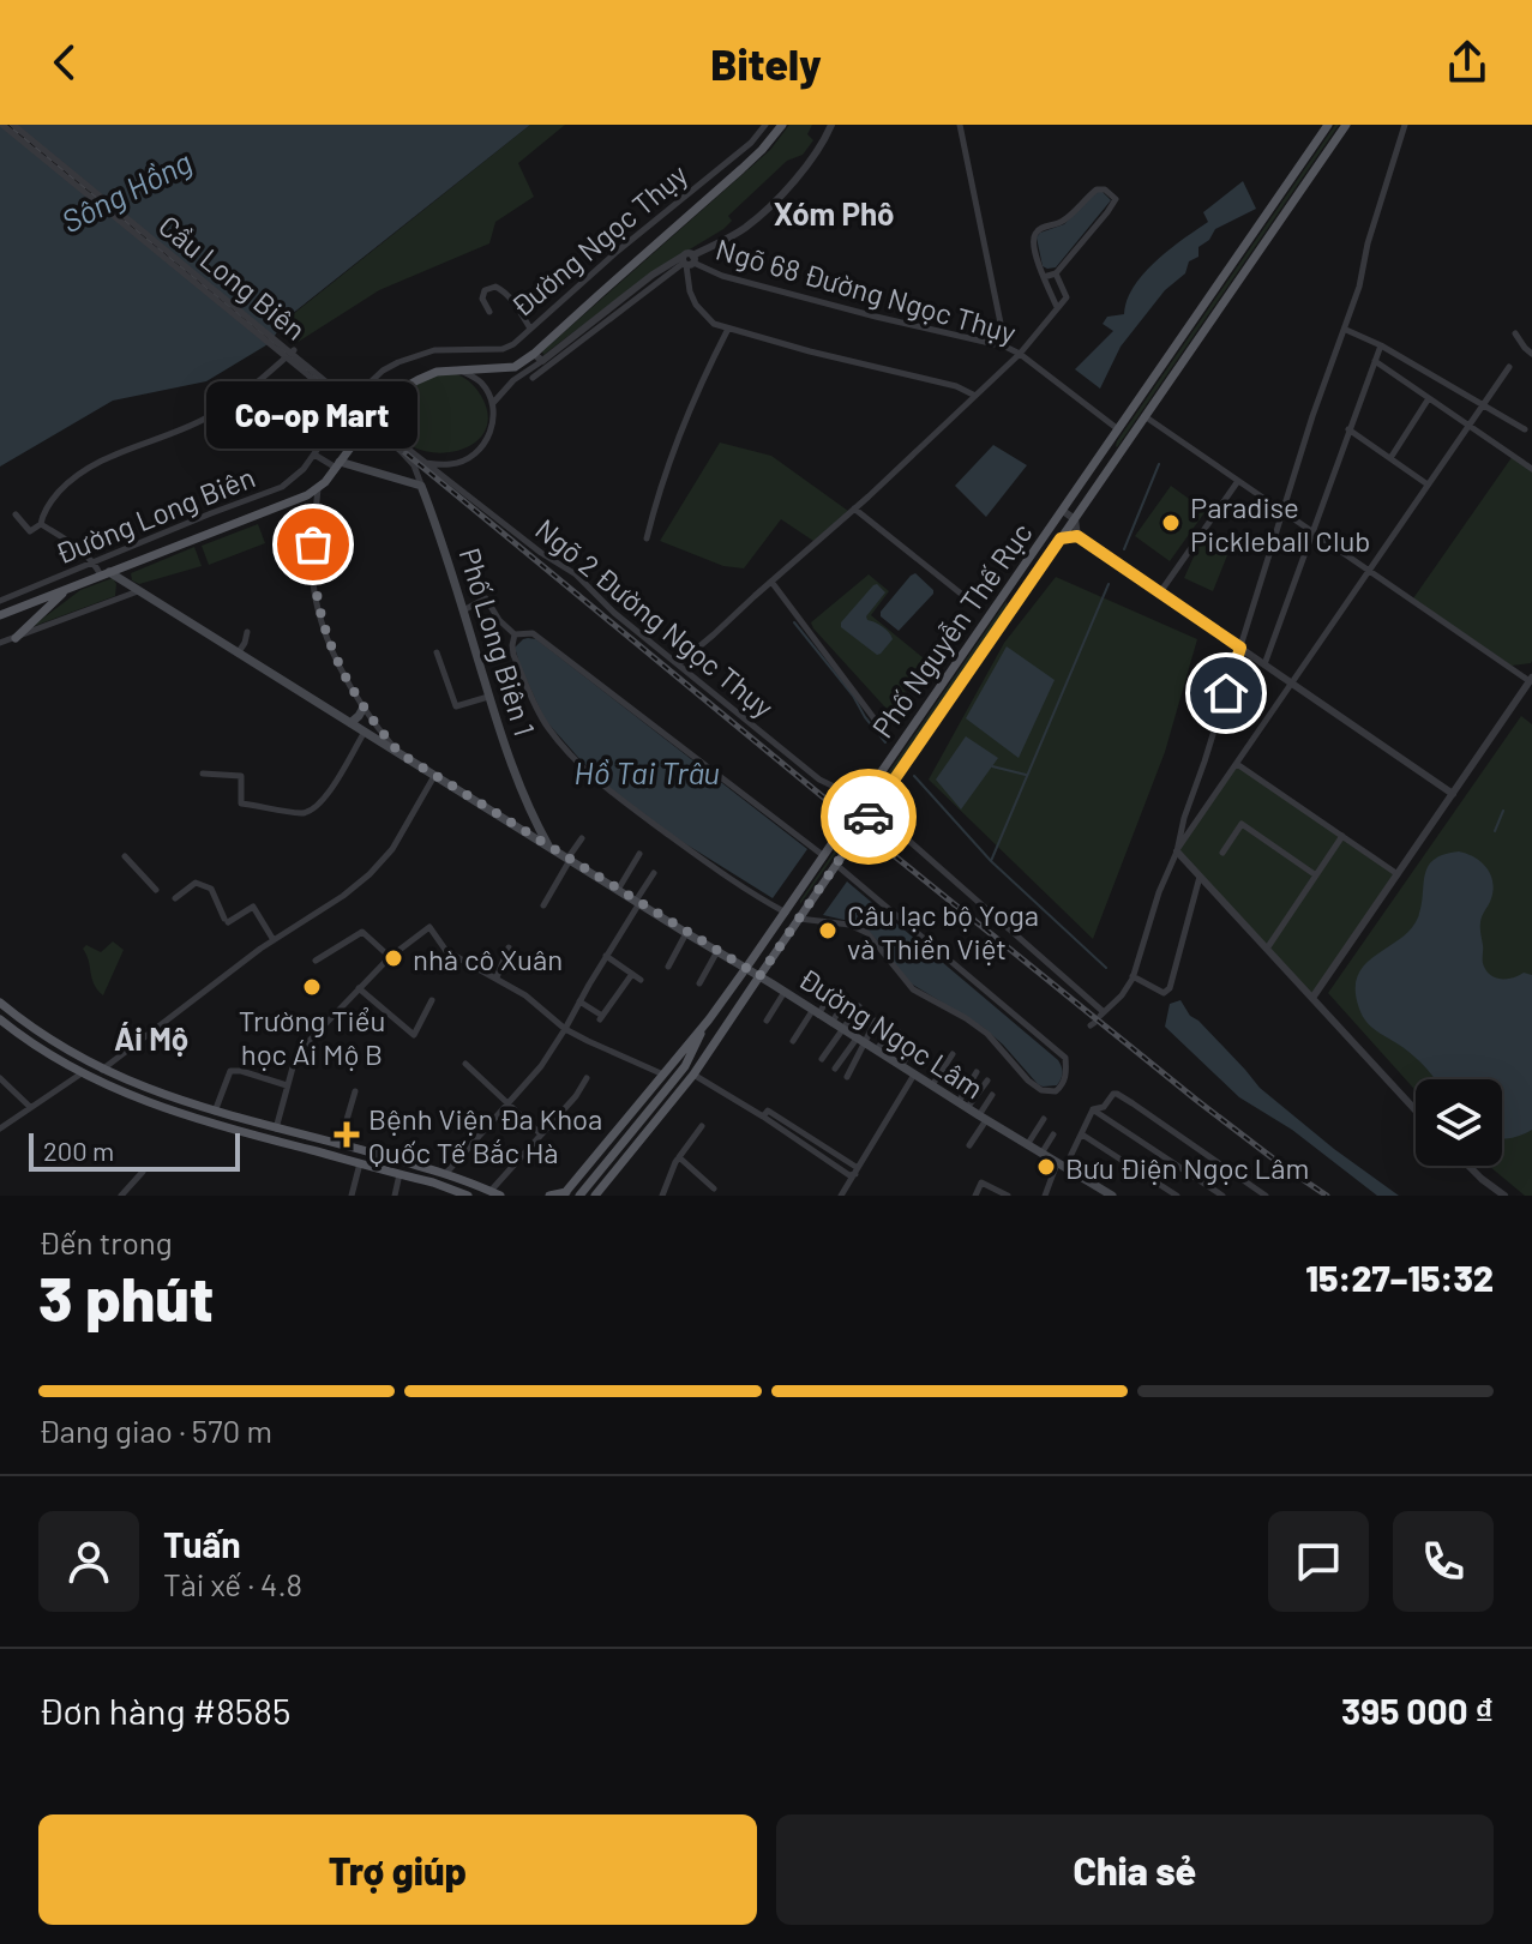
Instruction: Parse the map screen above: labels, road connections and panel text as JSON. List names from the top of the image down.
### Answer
{
  "streets": {
    "main road": [
      "Đường Ngọc Thụy",
      "Phố Nguyễn Thế Rục",
      "Phố Long Biên 1",
      "Đường Ngọc Lâm"
    ],
    "street": [
      "Cầu Long Biên",
      "Ngõ 68 Đường Ngọc Thụy",
      "Đường Long Biên",
      "Ngõ 2 Đường Ngọc Thụy"
    ]
  },
  "crossings": [
    ["Đường Ngọc Thụy", "Cầu Long Biên"],
    ["Đường Ngọc Thụy", "Ngõ 68 Đường Ngọc Thụy"],
    ["Đường Ngọc Thụy", "Đường Long Biên"],
    ["Đường Ngọc Thụy", "Ngõ 2 Đường Ngọc Thụy"],
    ["Cầu Long Biên", "Ngõ 2 Đường Ngọc Thụy"],
    ["Cầu Long Biên", "Phố Long Biên 1"],
    ["Ngõ 68 Đường Ngọc Thụy", "Phố Nguyễn Thế Rục"],
    ["Ngõ 2 Đường Ngọc Thụy", "Phố Nguyễn Thế Rục"],
    ["Phố Nguyễn Thế Rục", "Đường Ngọc Lâm"],
    ["Phố Long Biên 1", "Đường Ngọc Lâm"]
  ],
  "districts": ["Xóm Phô", "Ái Mộ"],
  "water": ["Sông Hồng", "Hồ Tai Trâu"],
  "places": {
    "other": [
      "Paradise Pickleball Club",
      "Co-op Mart",
      "Câu lạc bộ Yoga và Thiền Việt",
      "nhà cô Xuân",
      "Trường Tiểu học Ái Mộ B",
      "Bưu Điện Ngọc Lâm"
    ],
    "health": ["Bệnh Viện Đa Khoa Quốc Tế Bắc Hà"]
  },
  "scale_bar": "200 m",
  "page": {
    "header": "Bitely",
    "bubble": "Co-op Mart",
    "scale": "200 m",
    "heading": ["3 phút", "Đến trong", "15:27–15:32"],
    "panel": [
      "Tuấn",
      "Tài xế · 4.8",
      "Đơn hàng #8585",
      "395 000 ₫"
    ],
    "bar": "Đang giao · 570 m",
    "buttons": ["Trợ giúp", "Chia sẻ"]
  }
}
